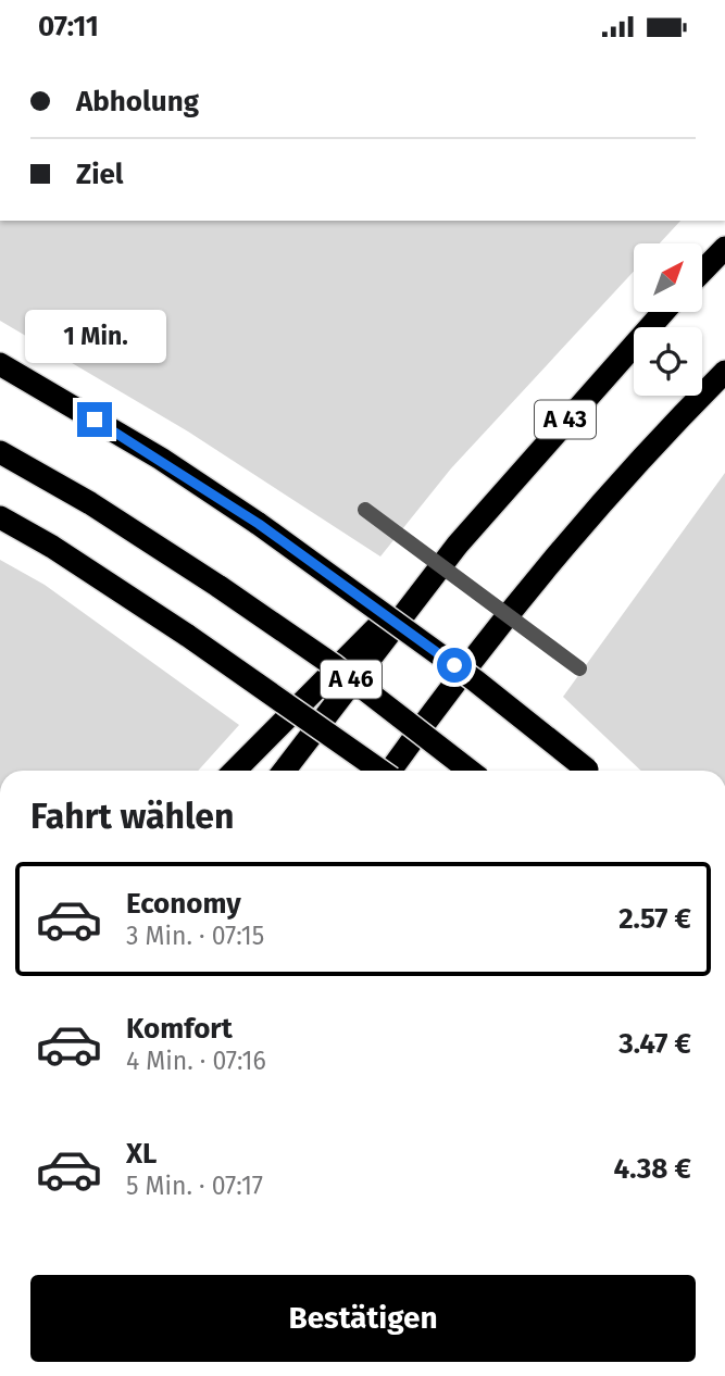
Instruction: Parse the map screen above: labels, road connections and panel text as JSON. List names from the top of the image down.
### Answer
{
  "streets": {
    "highway": ["A 43", "A 46"]
  },
  "north": "top right",
  "page": {
    "status": "07:11",
    "banner": ["Abholung", "Ziel"],
    "bubble": "1 Min.",
    "heading": "Fahrt wählen",
    "list": [
      {
        "name": "Economy",
        "note": "3 Min. · 07:15",
        "value": "2.57 €"
      },
      {
        "name": "Komfort",
        "note": "4 Min. · 07:16",
        "value": "3.47 €"
      },
      {
        "name": "XL",
        "note": "5 Min. · 07:17",
        "value": "4.38 €"
      }
    ],
    "buttons": "Bestätigen"
  }
}
